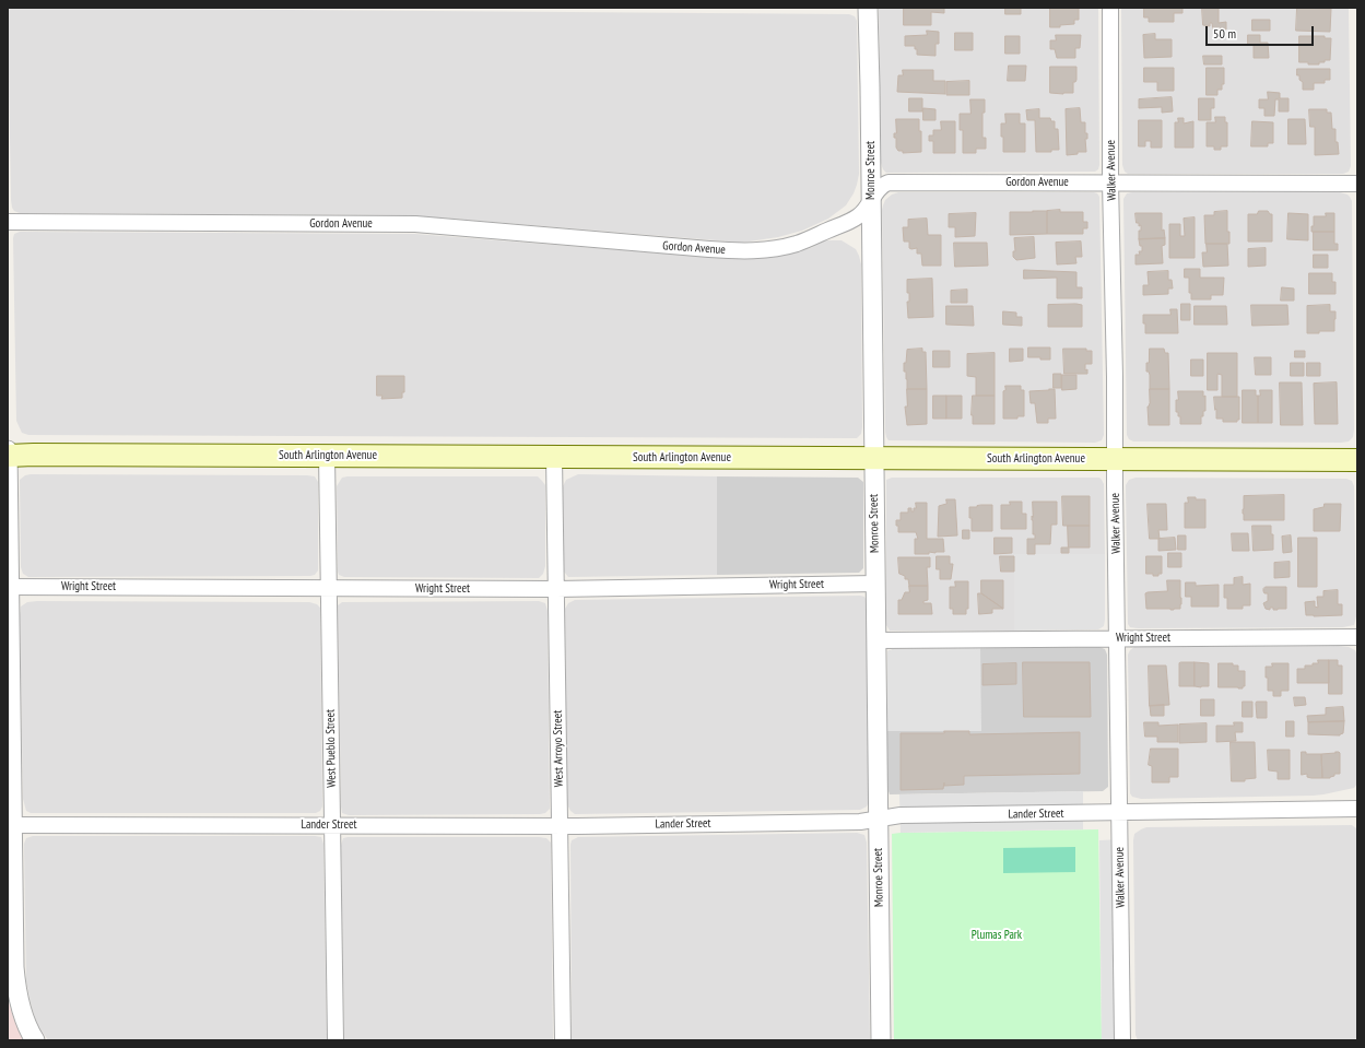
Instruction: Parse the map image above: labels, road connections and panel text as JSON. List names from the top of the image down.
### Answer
{
  "streets": {
    "main road": ["South Arlington Avenue"],
    "street": [
      "Monroe Street",
      "Walker Avenue",
      "Gordon Avenue",
      "Wright Street",
      "West Pueblo Street",
      "West Arroyo Street",
      "Lander Street"
    ]
  },
  "crossings": [
    ["Monroe Street", "Gordon Avenue"],
    ["Monroe Street", "South Arlington Avenue"],
    ["Monroe Street", "Wright Street"],
    ["Monroe Street", "Lander Street"],
    ["Walker Avenue", "Gordon Avenue"],
    ["Walker Avenue", "South Arlington Avenue"],
    ["Walker Avenue", "Wright Street"],
    ["Walker Avenue", "Lander Street"],
    ["South Arlington Avenue", "West Pueblo Street"],
    ["South Arlington Avenue", "West Arroyo Street"],
    ["Wright Street", "West Pueblo Street"],
    ["Wright Street", "West Arroyo Street"],
    ["West Pueblo Street", "Lander Street"],
    ["West Arroyo Street", "Lander Street"]
  ],
  "parks": ["Plumas Park"],
  "scale_bar": "50 m"
}
